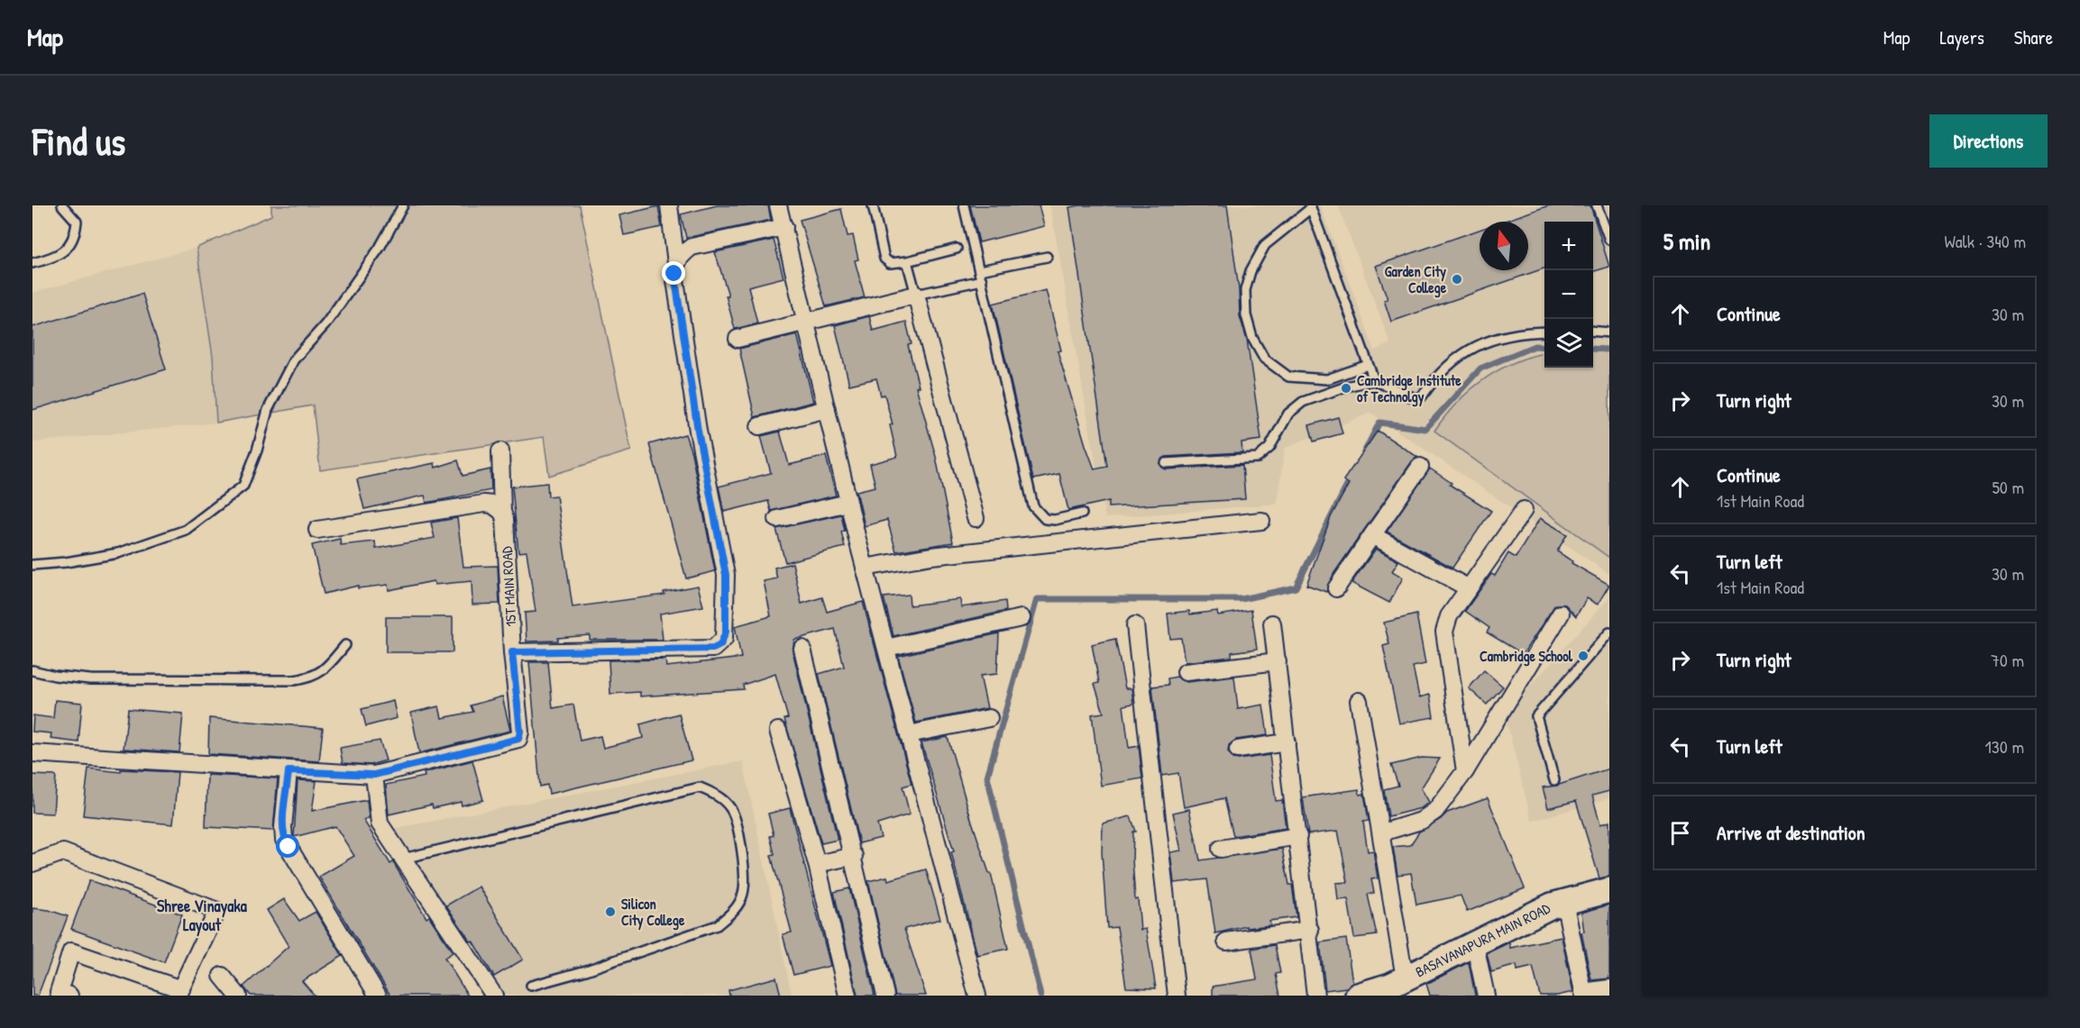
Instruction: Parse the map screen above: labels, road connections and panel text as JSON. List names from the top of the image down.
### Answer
{
  "streets": {
    "street": ["1ST MAIN ROAD", "BASAVANAPURA MAIN ROAD"]
  },
  "districts": ["Shree Vinayaka Layout"],
  "places": [
    "Garden City College",
    "Cambridge Institute of Technolgy",
    "Cambridge School",
    "Silicon City College"
  ],
  "north": "top",
  "page": {
    "header": "Map",
    "nav": ["Map", "Layers", "Share"],
    "buttons": "Directions",
    "title": "Find us",
    "heading": ["5 min", "Walk · 340 m"],
    "map_buttons": ["+", "−"],
    "list": [
      ["Continue", "30 m"],
      ["Turn right", "30 m"],
      ["Continue", "1st Main Road", "50 m"],
      ["Turn left", "1st Main Road", "30 m"],
      ["Turn right", "70 m"],
      ["Turn left", "130 m"],
      "Arrive at destination"
    ]
  }
}
